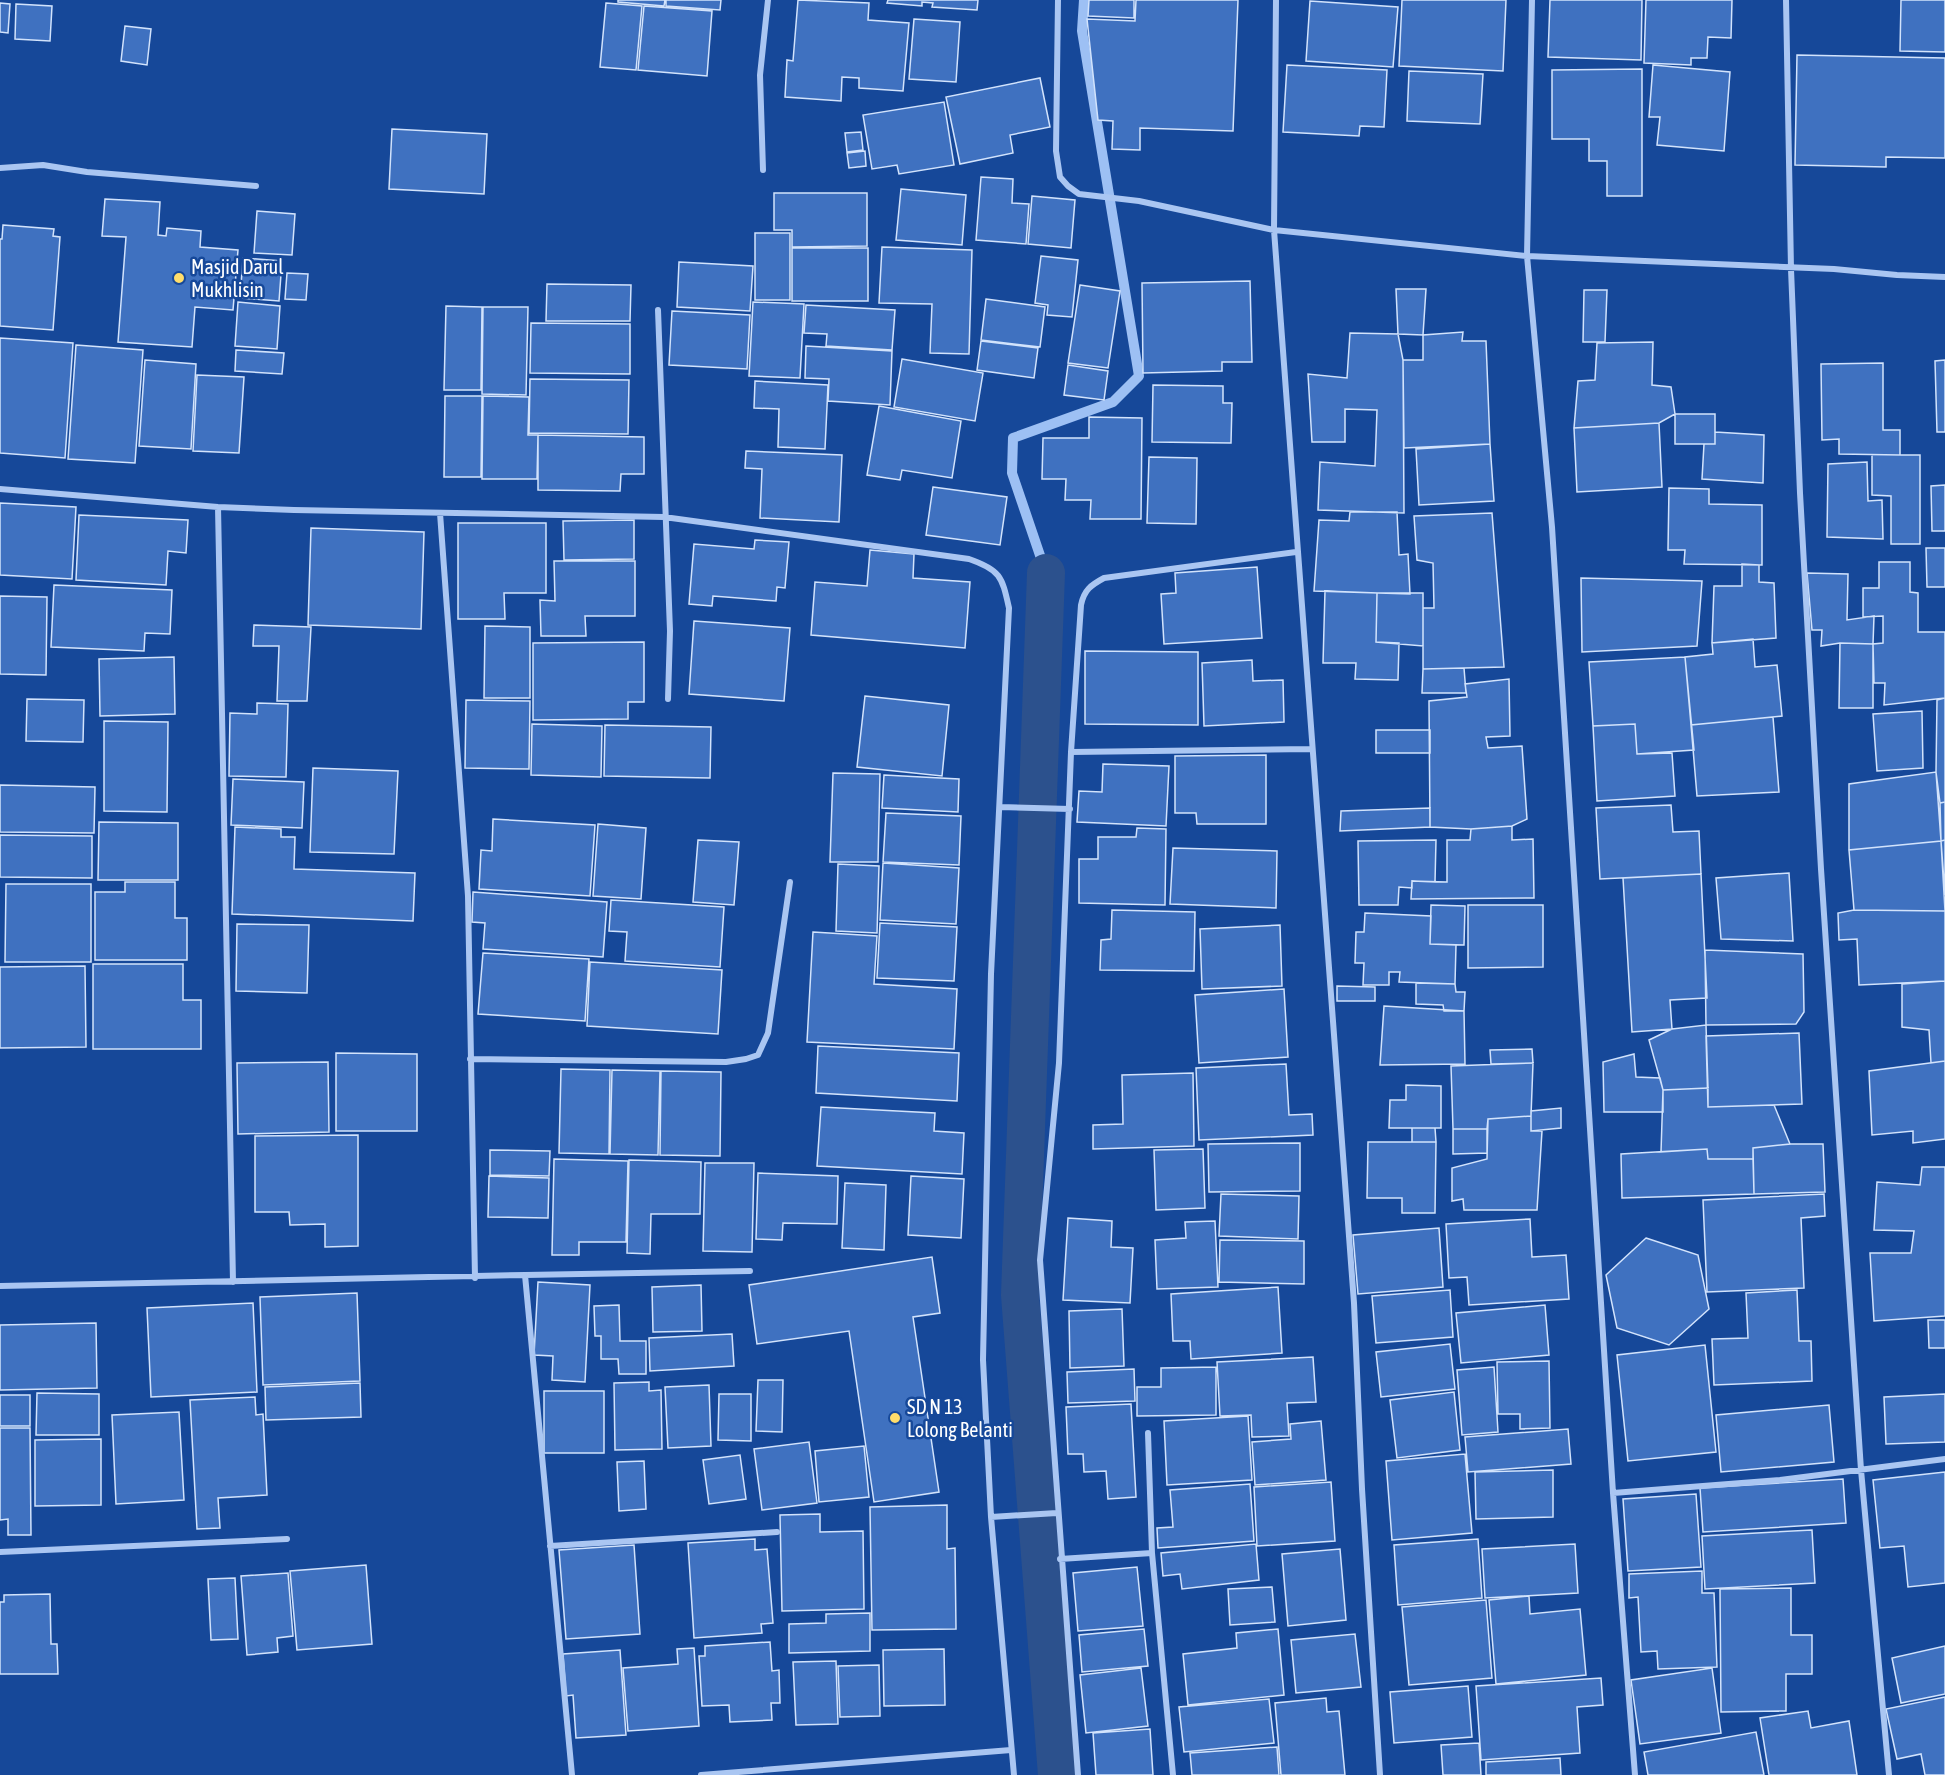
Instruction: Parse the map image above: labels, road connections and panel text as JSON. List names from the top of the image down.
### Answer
{
  "places": ["Masjid Darul Mukhlisin", "SD N 13 Lolong Belanti"]
}
